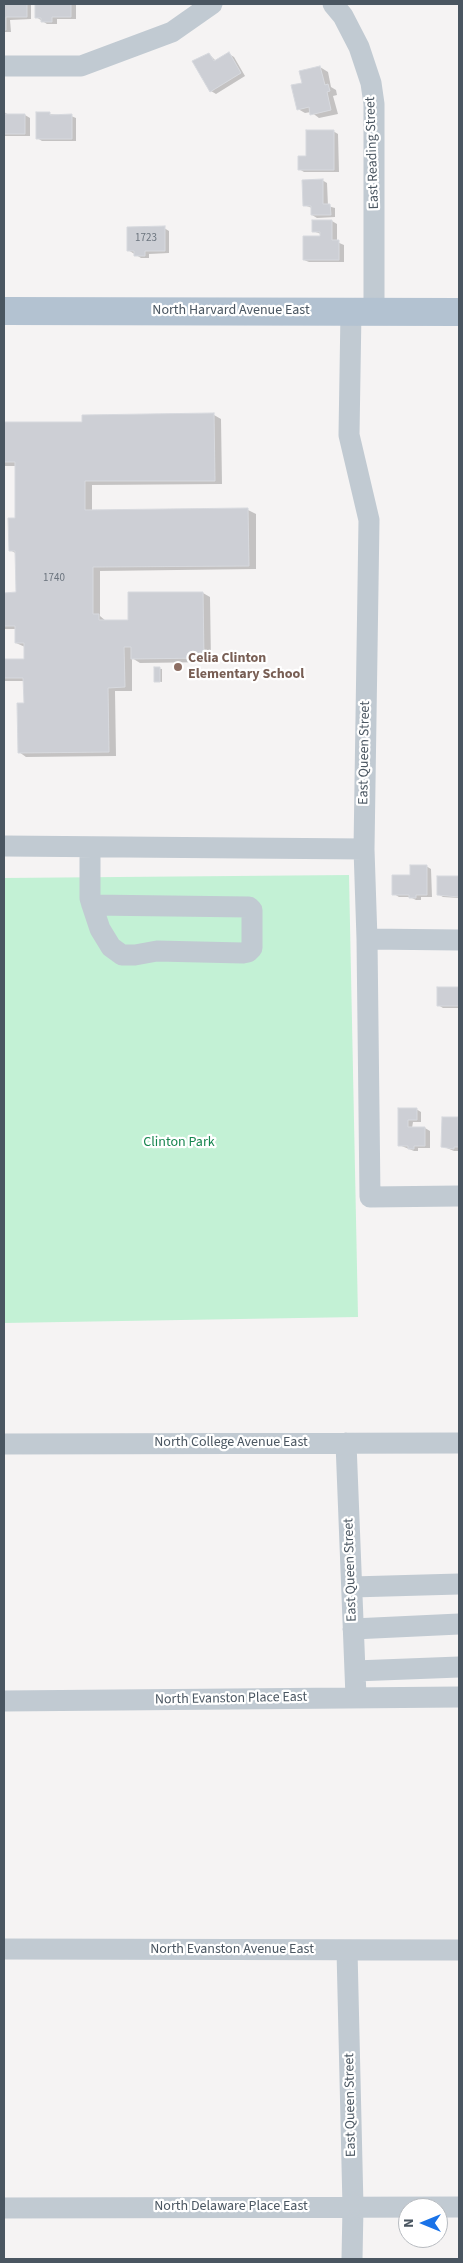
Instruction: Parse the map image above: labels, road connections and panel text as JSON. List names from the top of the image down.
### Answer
{
  "streets": {
    "main road": ["North Harvard Avenue East"],
    "street": [
      "East Reading Street",
      "East Queen Street",
      "North College Avenue East",
      "North Evanston Place East",
      "North Evanston Avenue East",
      "North Delaware Place East"
    ]
  },
  "crossings": [
    ["East Reading Street", "North Harvard Avenue East"],
    ["East Reading Street", "East Queen Street"],
    ["North Harvard Avenue East", "East Queen Street"],
    ["East Queen Street", "North College Avenue East"],
    ["East Queen Street", "North Evanston Place East"],
    ["East Queen Street", "North Evanston Avenue East"],
    ["East Queen Street", "North Delaware Place East"]
  ],
  "parks": ["Clinton Park"],
  "places": ["Celia Clinton Elementary School"],
  "house_numbers": ["1723", "1740"],
  "north": "left"
}
